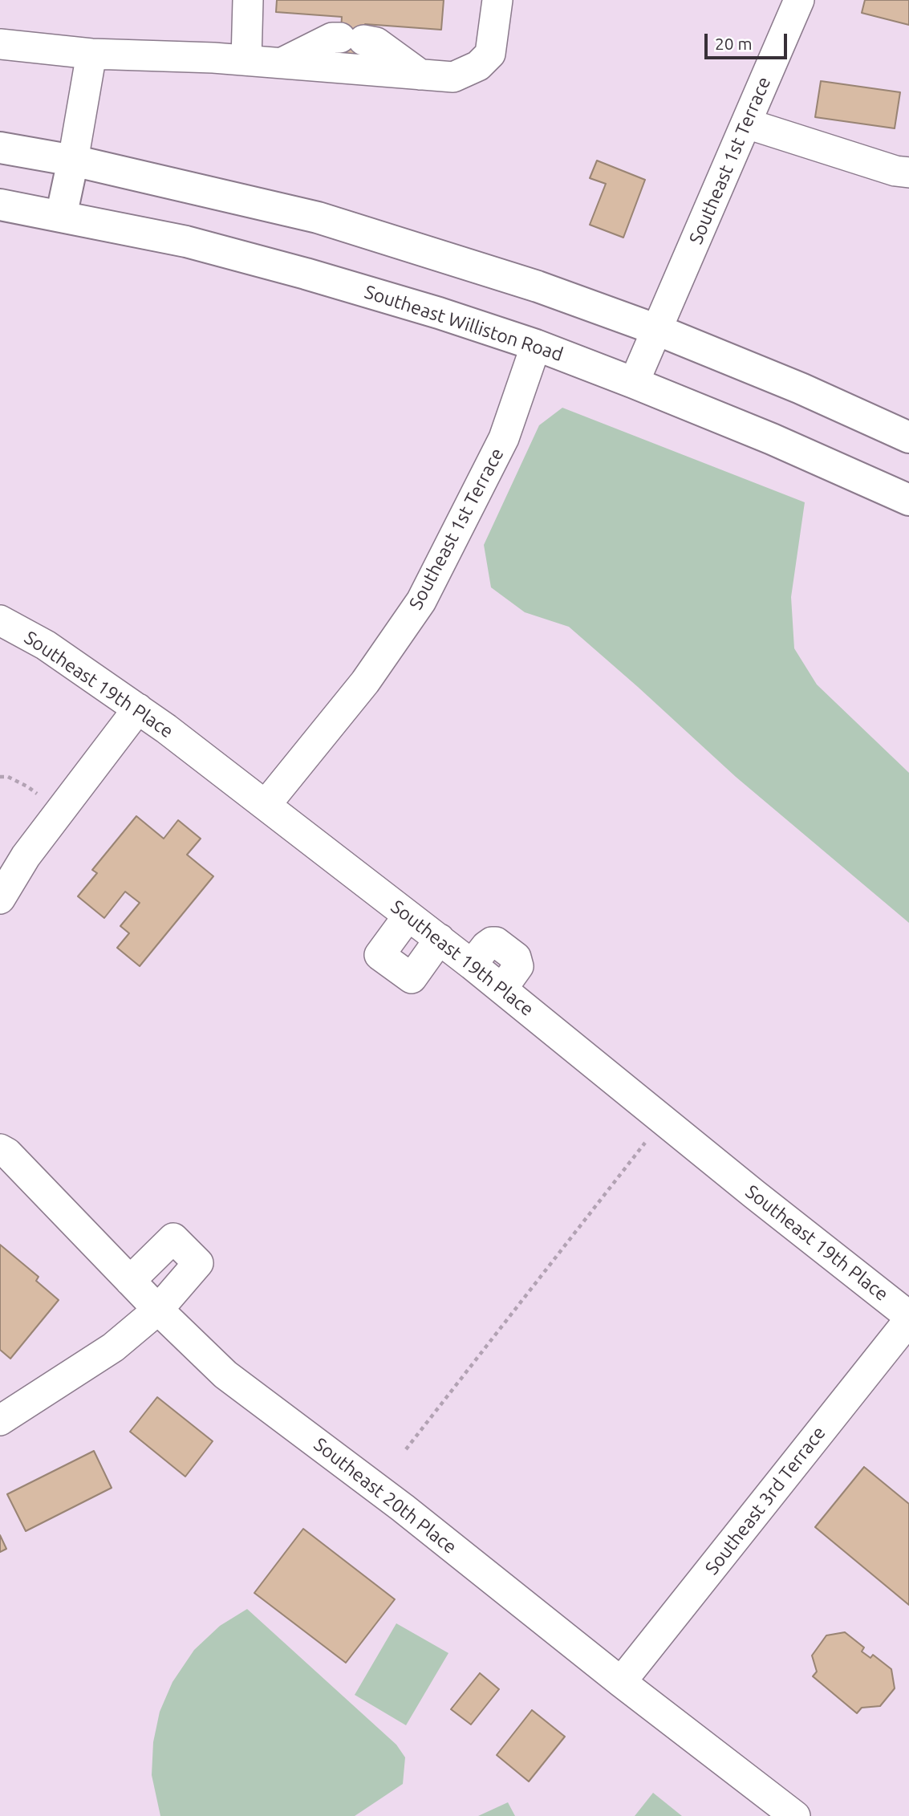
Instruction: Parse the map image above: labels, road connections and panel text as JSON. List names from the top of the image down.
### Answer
{
  "streets": {
    "highway": ["Southeast Williston Road"],
    "street": [
      "Southeast 1st Terrace",
      "Southeast 19th Place",
      "Southeast 20th Place",
      "Southeast 3rd Terrace"
    ]
  },
  "crossings": [
    ["Southeast 1st Terrace", "Southeast Williston Road"],
    ["Southeast 1st Terrace", "Southeast 19th Place"],
    ["Southeast 19th Place", "Southeast 3rd Terrace"],
    ["Southeast 20th Place", "Southeast 3rd Terrace"]
  ],
  "scale_bar": "20 m"
}
